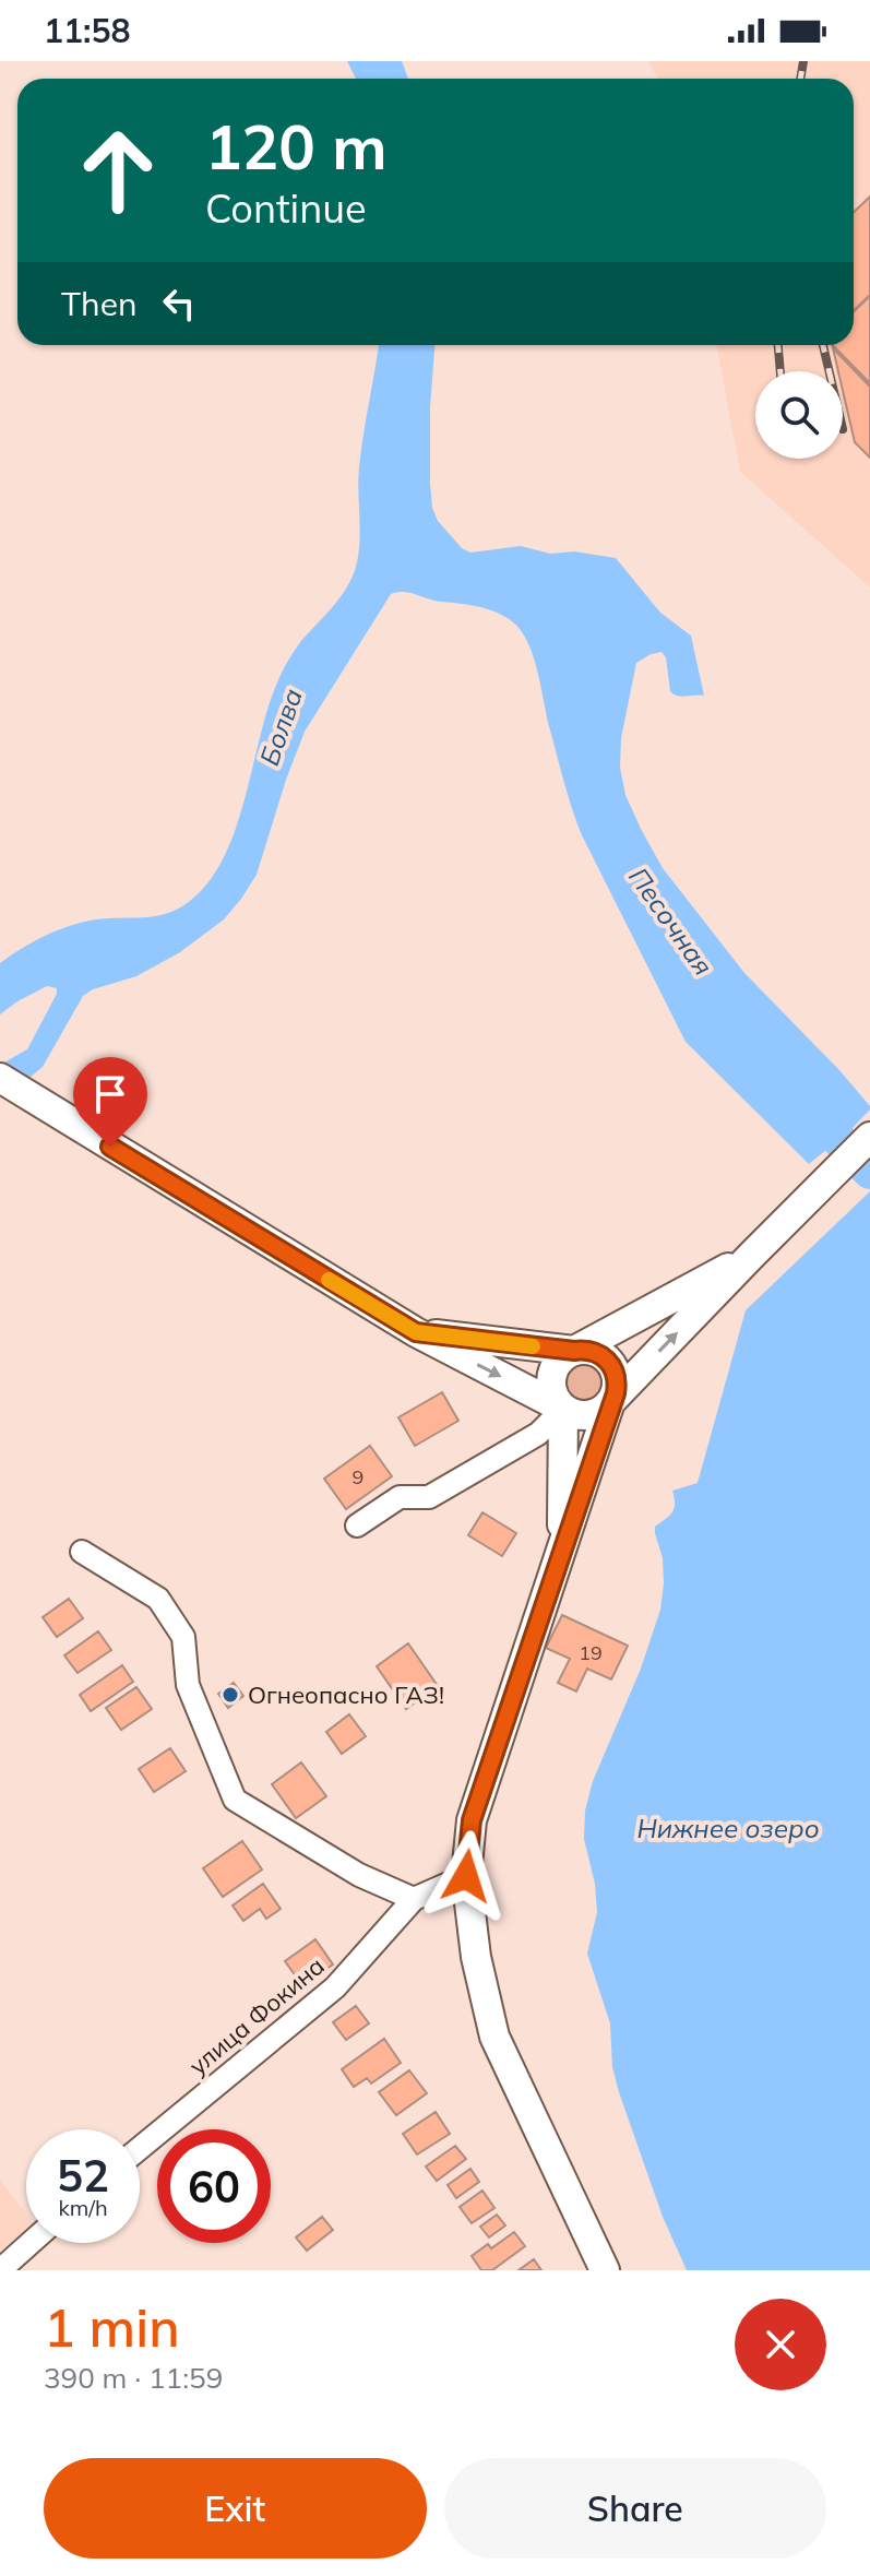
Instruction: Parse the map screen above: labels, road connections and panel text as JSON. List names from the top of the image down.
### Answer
{
  "streets": {
    "street": ["улица Фокина"]
  },
  "water": ["Болва", "Песочная", "Нижнее озеро"],
  "places": ["Огнеопасно ГАЗ!"],
  "house_numbers": ["9", "19"],
  "page": {
    "status": "11:58",
    "turn": ["120 m", "Continue"],
    "then": "Then",
    "speed": "52 km/h",
    "limit": "60",
    "heading": ["1 min", "390 m · 11:59"],
    "buttons": ["Exit", "Share"]
  }
}
